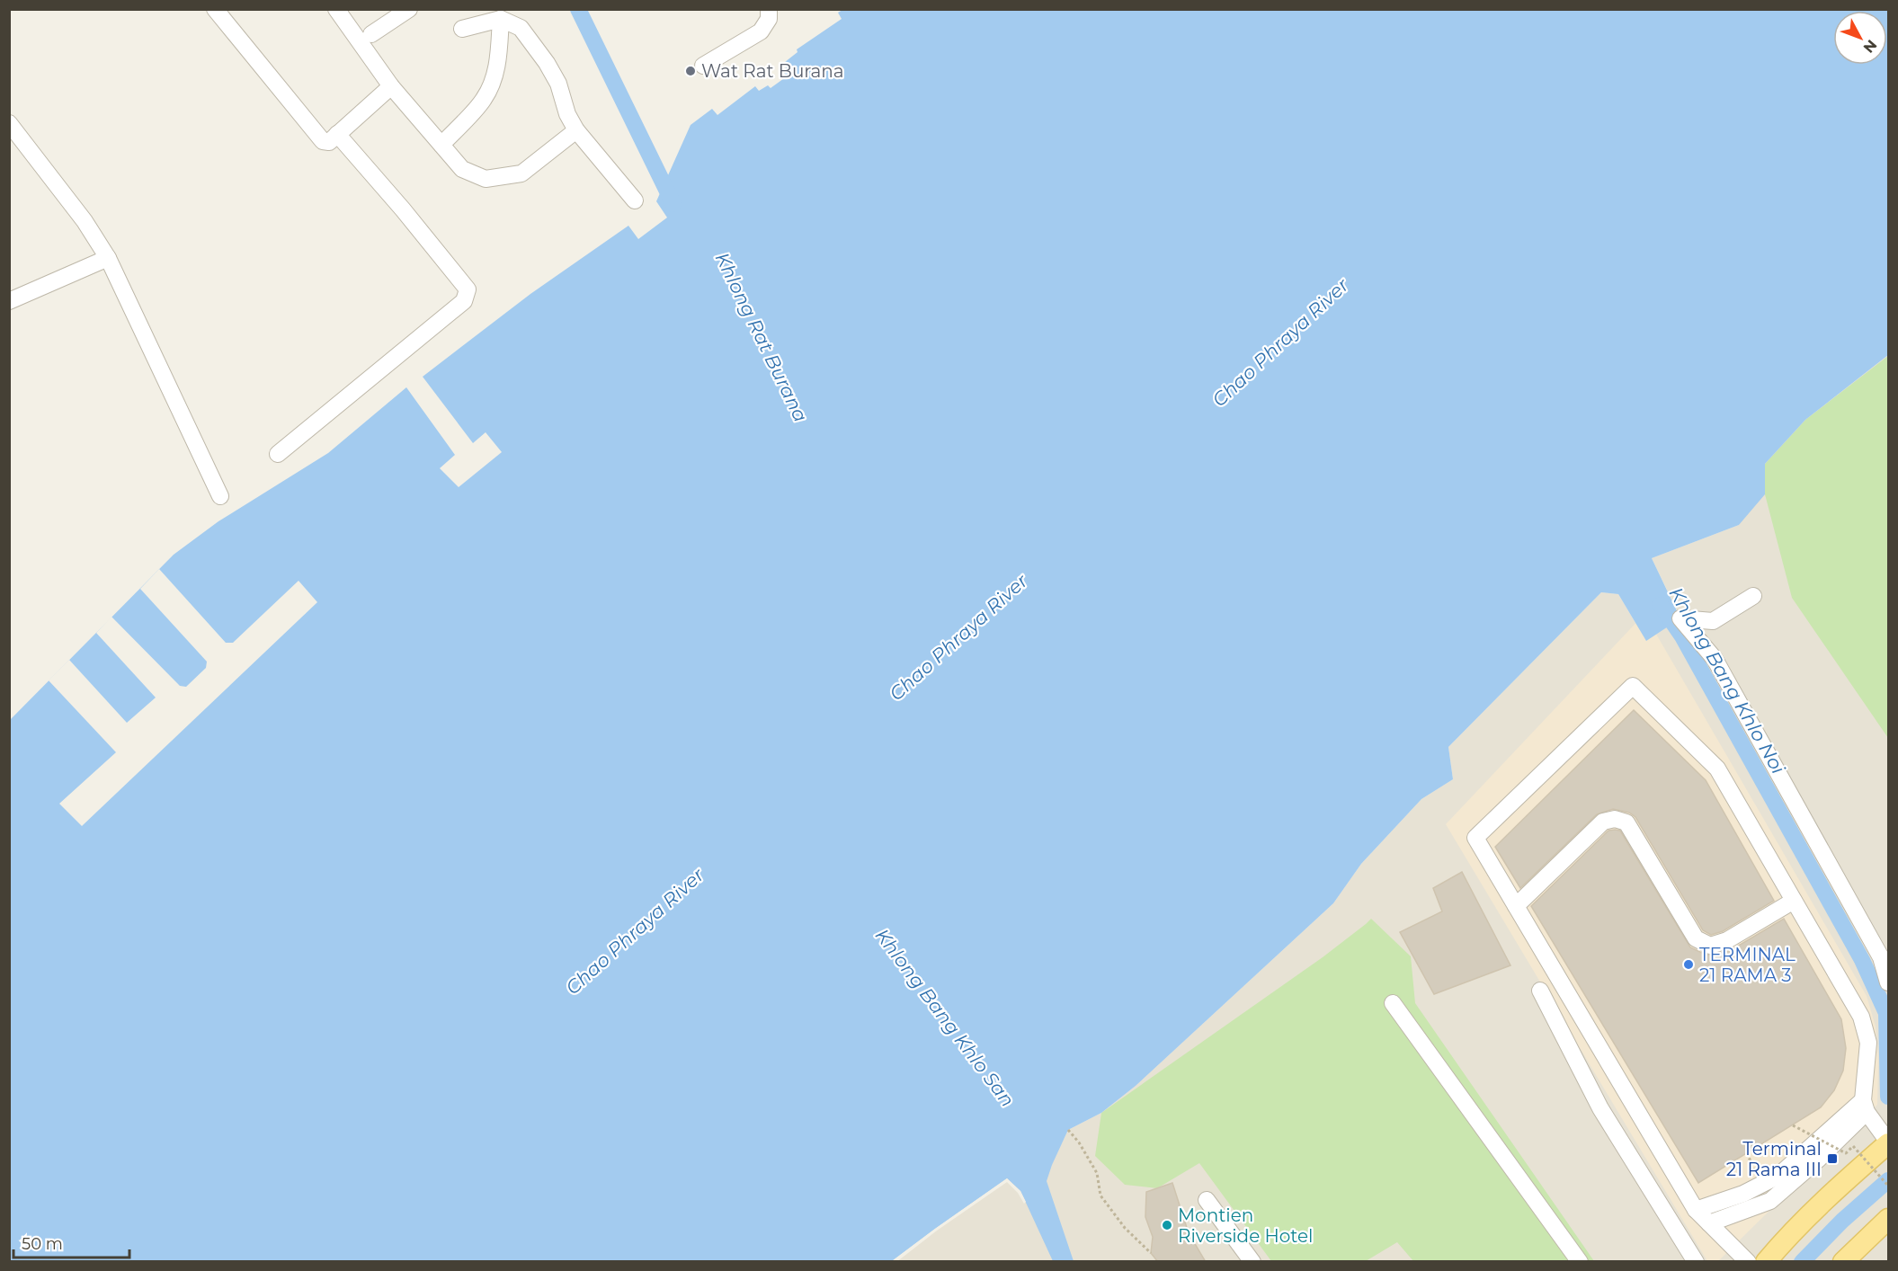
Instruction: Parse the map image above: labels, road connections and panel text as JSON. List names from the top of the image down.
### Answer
{
  "water": [
    "Khlong Rat Burana",
    "Chao Phraya River",
    "Khlong Bang Khlo Noi",
    "Khlong Bang Khlo San"
  ],
  "places": {
    "other": ["Wat Rat Burana", "TERMINAL 21 RAMA 3", "Montien Riverside Hotel"],
    "transit": ["Terminal 21 Rama III"]
  },
  "scale_bar": "50 m",
  "north": "bottom right"
}
